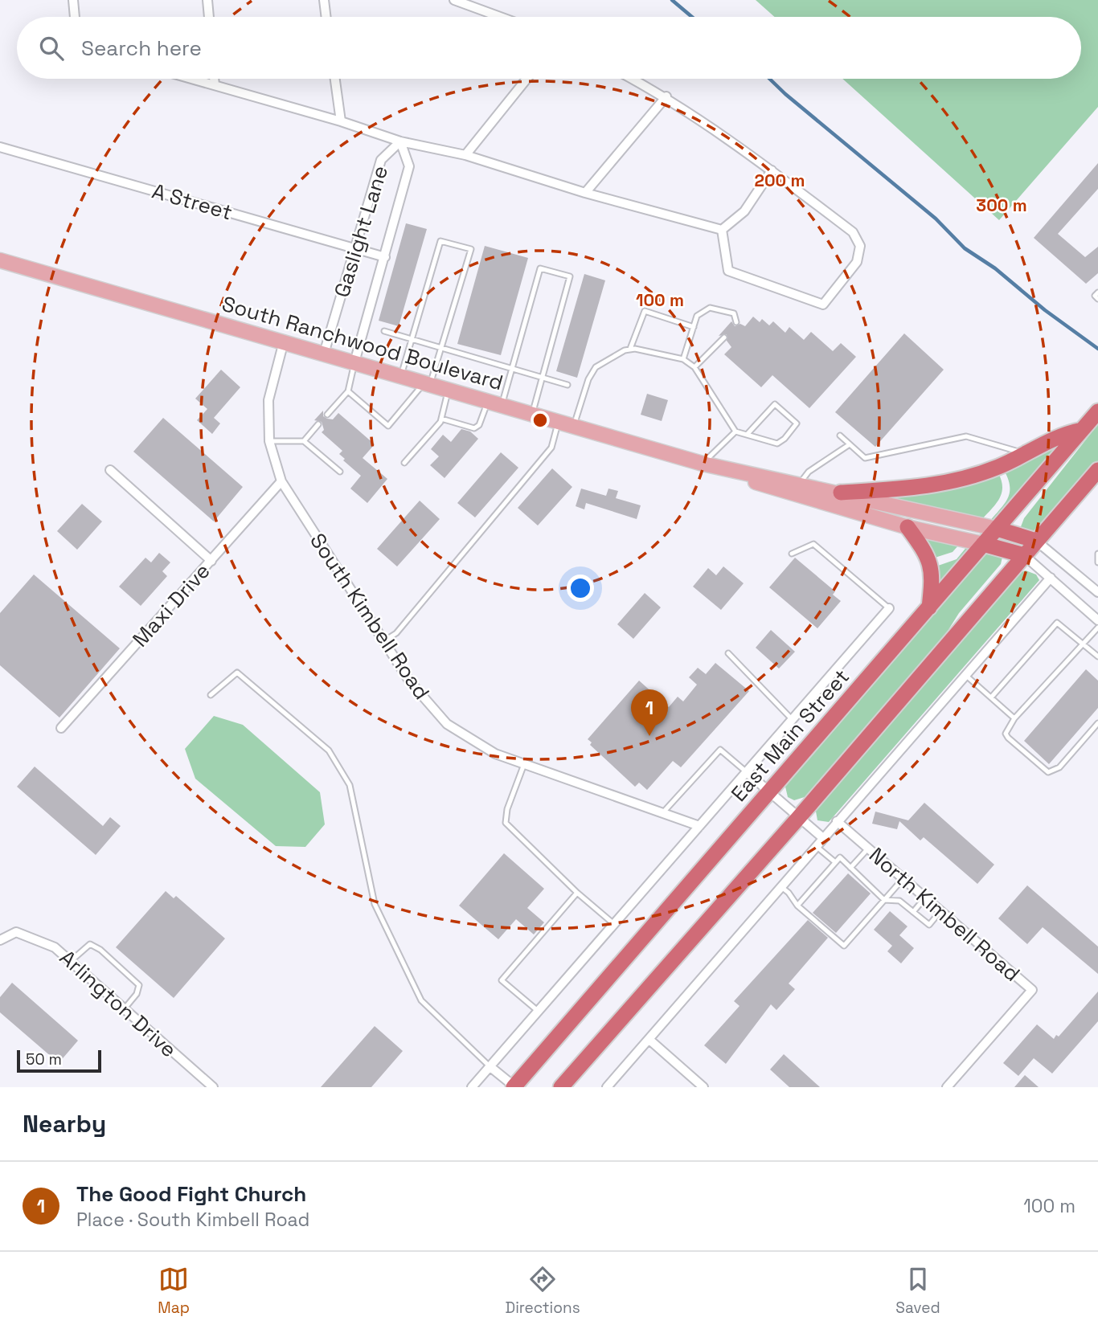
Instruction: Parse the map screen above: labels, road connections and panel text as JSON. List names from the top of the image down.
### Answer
{
  "streets": {
    "highway": ["East Main Street"],
    "main road": ["South Ranchwood Boulevard"],
    "street": [
      "A Street",
      "Gaslight Lane",
      "Maxi Drive",
      "South Kimbell Road",
      "North Kimbell Road",
      "Arlington Drive"
    ]
  },
  "crossings": [
    ["A Street", "Gaslight Lane"],
    ["Gaslight Lane", "South Ranchwood Boulevard"],
    ["South Ranchwood Boulevard", "South Kimbell Road"],
    ["South Ranchwood Boulevard", "East Main Street"],
    ["Maxi Drive", "South Kimbell Road"],
    ["South Kimbell Road", "East Main Street"]
  ],
  "scale_bar": "50 m",
  "page": {
    "search": "Search here",
    "pins": "1",
    "scale": "50 m",
    "heading": "Nearby",
    "list": [
      {
        "mark": "1",
        "name": "The Good Fight Church",
        "note": "Place · South Kimbell Road",
        "value": "100 m"
      }
    ],
    "nav": ["Map", "Directions", "Saved"]
  },
  "rings": ["200 m", "300 m", "100 m"]
}
